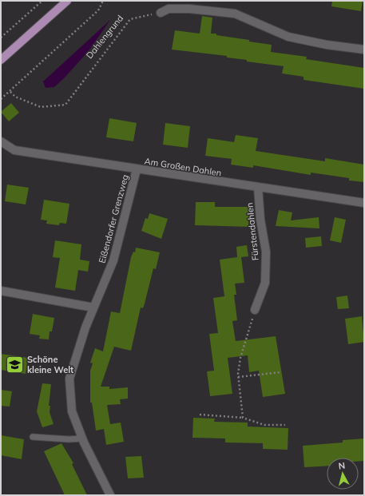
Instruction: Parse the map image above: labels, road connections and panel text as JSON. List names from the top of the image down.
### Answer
{
  "streets": {
    "street": ["Am Großen Dahlen", "Eißendorfer Grenzweg", "Fürstendahlen"],
    "path": ["Dahlengrund"]
  },
  "crossings": [
    ["Am Großen Dahlen", "Eißendorfer Grenzweg"],
    ["Am Großen Dahlen", "Fürstendahlen"]
  ],
  "places": {
    "school or university": ["Schöne kleine Welt"]
  },
  "north": "top"
}
